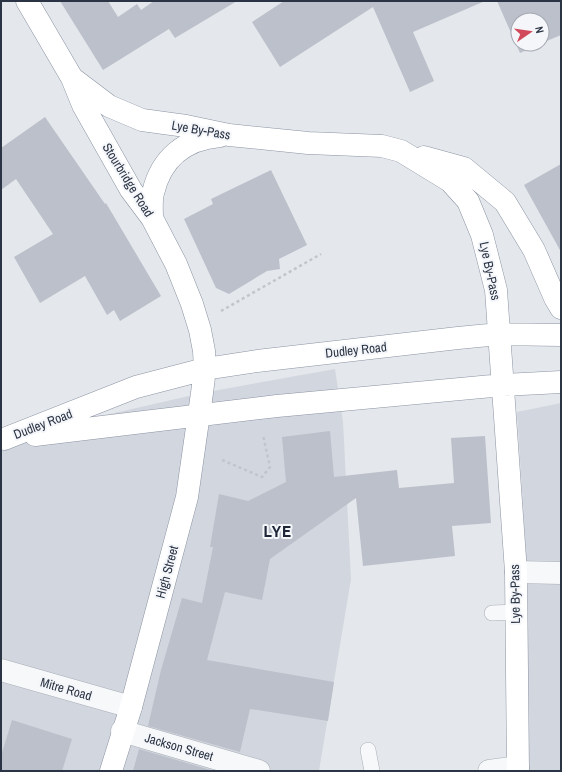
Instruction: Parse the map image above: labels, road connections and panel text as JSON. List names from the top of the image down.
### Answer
{
  "streets": {
    "highway": [
      "Lye By-Pass",
      "Stourbridge Road",
      "Dudley Road",
      "High Street"
    ],
    "street": ["Mitre Road", "Jackson Street"]
  },
  "crossings": [
    ["Lye By-Pass", "Stourbridge Road"],
    ["Lye By-Pass", "Dudley Road"],
    ["Stourbridge Road", "Dudley Road"],
    ["Stourbridge Road", "High Street"],
    ["Dudley Road", "High Street"],
    ["High Street", "Mitre Road"],
    ["High Street", "Jackson Street"]
  ],
  "districts": ["LYE"],
  "north": "right"
}
